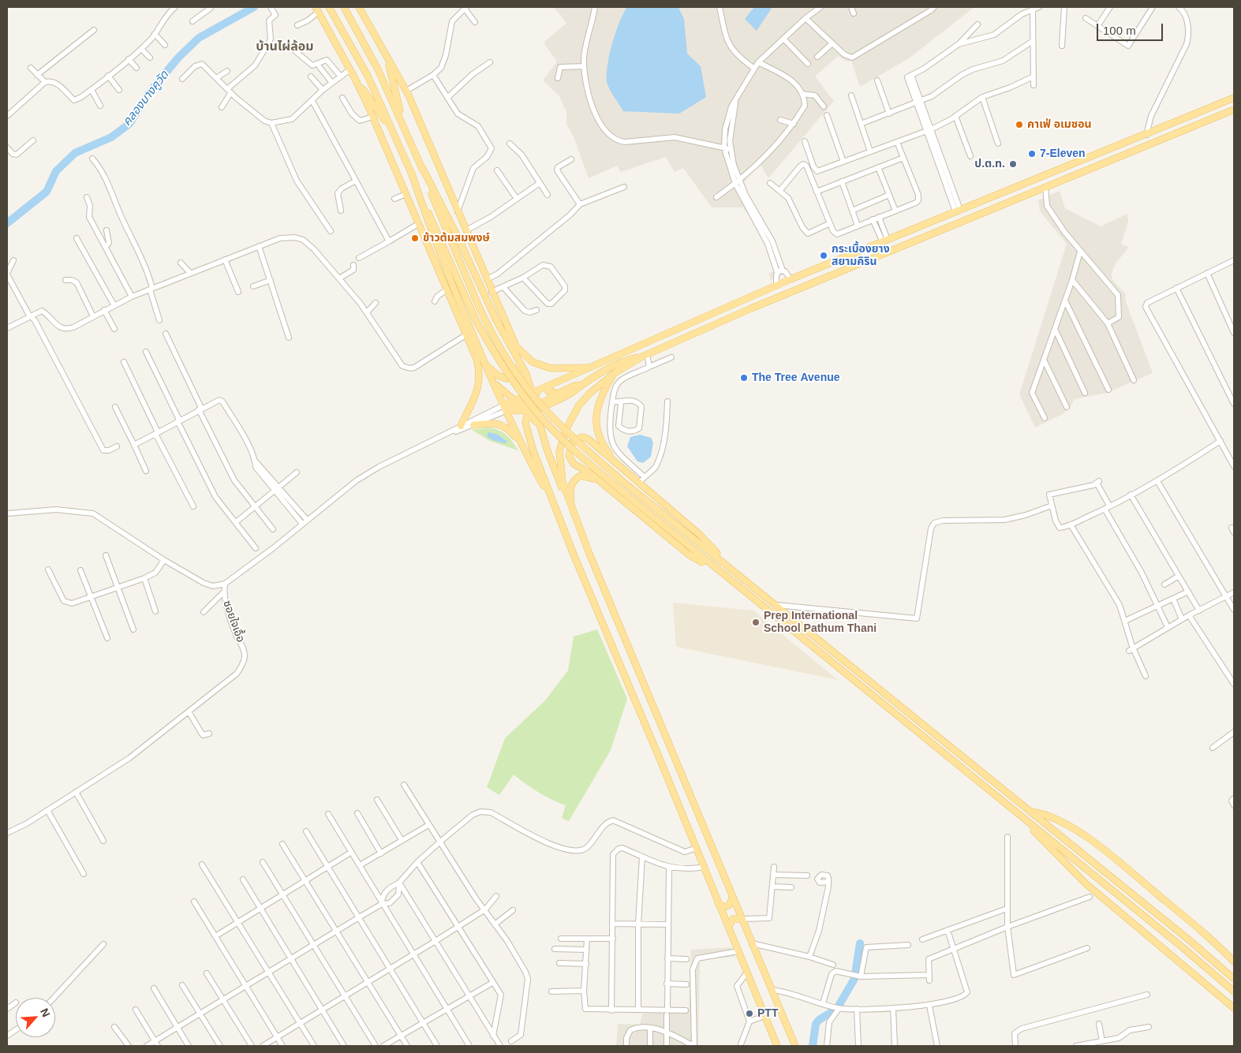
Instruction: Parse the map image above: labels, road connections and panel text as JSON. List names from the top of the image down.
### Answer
{
  "streets": {
    "street": ["ซอยใจเอื้อ"]
  },
  "districts": ["บ้านไผ่ล้อม"],
  "water": ["คลองบางคูวัด"],
  "places": [
    "คาเฟ่ อเมซอน",
    "7-Eleven",
    "ป.ต.ท.",
    "ข้าวต้มสมพงษ์",
    "กระเบื้องยาง สยามคิริน",
    "The Tree Avenue",
    "Prep International School Pathum Thani",
    "PTT"
  ],
  "scale_bar": "100 m",
  "north": "top right"
}
